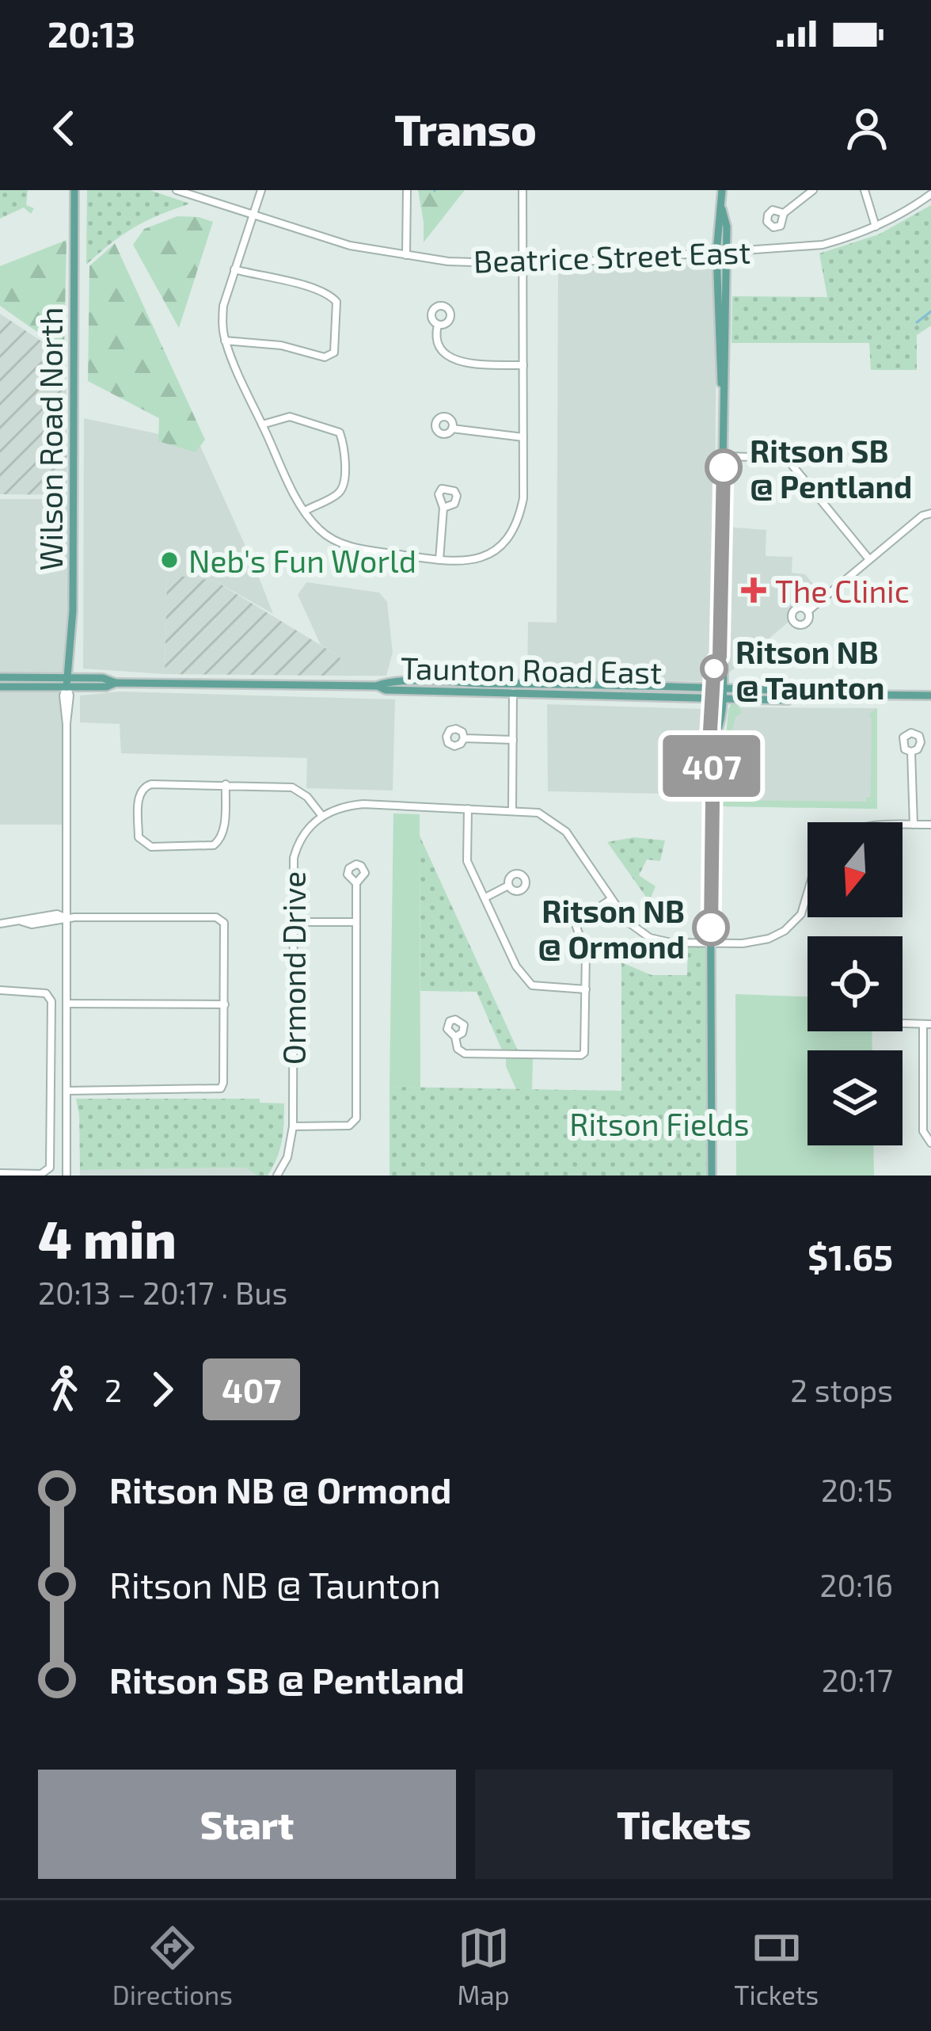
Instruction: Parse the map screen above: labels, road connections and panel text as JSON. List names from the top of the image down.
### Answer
{
  "streets": {
    "main road": ["Wilson Road North", "Taunton Road East"],
    "street": ["Beatrice Street East", "Ormond Drive"]
  },
  "crossings": [
    ["Wilson Road North", "Taunton Road East"]
  ],
  "parks": ["Ritson Fields"],
  "places": {
    "other": [
      "Ritson SB @ Pentland",
      "Neb's Fun World",
      "Ritson NB @ Taunton",
      "Ritson NB @ Ormond"
    ],
    "health": ["The Clinic"]
  },
  "lines": ["bus line 407"],
  "north": "bottom",
  "page": {
    "status": "20:13",
    "header": "Transo",
    "on_map": "407",
    "heading": ["4 min", "20:13 – 20:17 · Bus", "$1.65"],
    "legs": ["2", "407", "2 stops"],
    "list": [
      {
        "name": "Ritson NB @ Ormond",
        "value": "20:15"
      },
      {
        "name": "Ritson NB @ Taunton",
        "value": "20:16"
      },
      {
        "name": "Ritson SB @ Pentland",
        "value": "20:17"
      }
    ],
    "buttons": ["Start", "Tickets"],
    "tabs": ["Directions", "Map", "Tickets"]
  }
}
